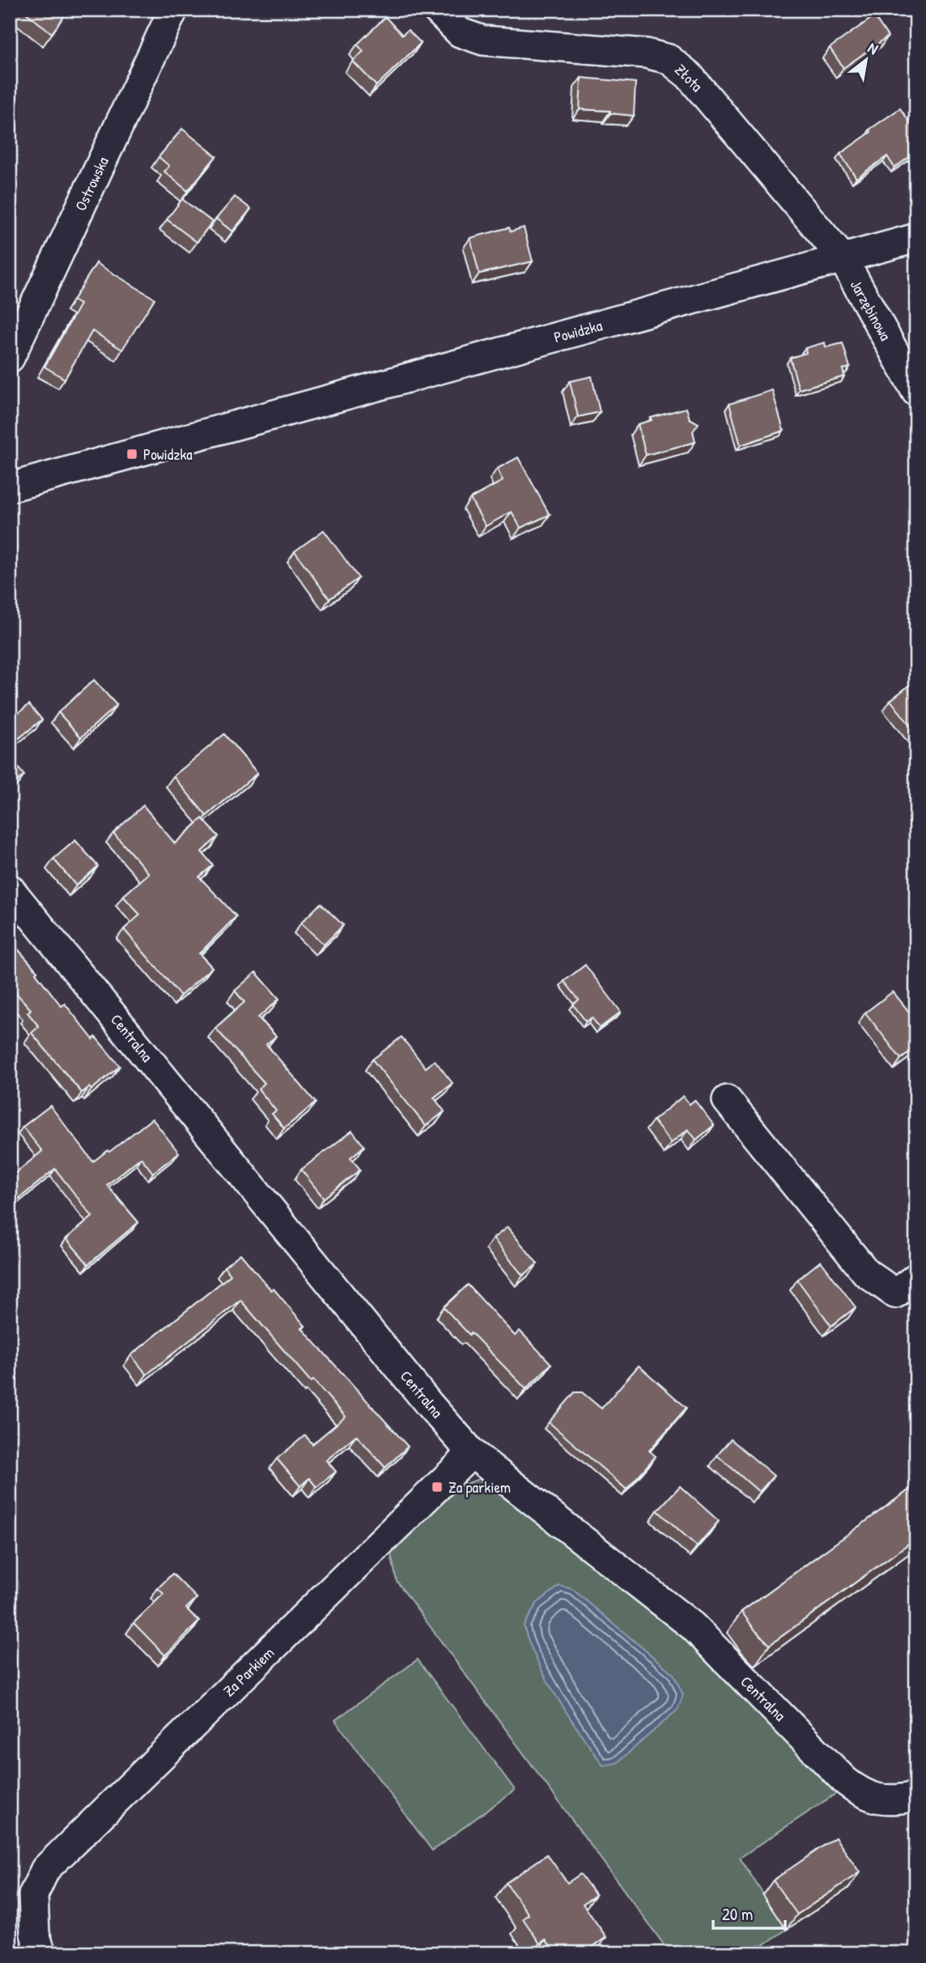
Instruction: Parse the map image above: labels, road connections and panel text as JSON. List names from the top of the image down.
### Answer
{
  "streets": {
    "street": [
      "Złota",
      "Ostrowska",
      "Jarzębinowa",
      "Powidzka",
      "Centralna",
      "Za Parkiem"
    ]
  },
  "crossings": [
    ["Złota", "Jarzębinowa"],
    ["Złota", "Powidzka"],
    ["Jarzębinowa", "Powidzka"],
    ["Centralna", "Za Parkiem"]
  ],
  "places": {
    "transit": ["Powidzka", "Za parkiem"]
  },
  "scale_bar": "20 m",
  "north": "top right"
}
